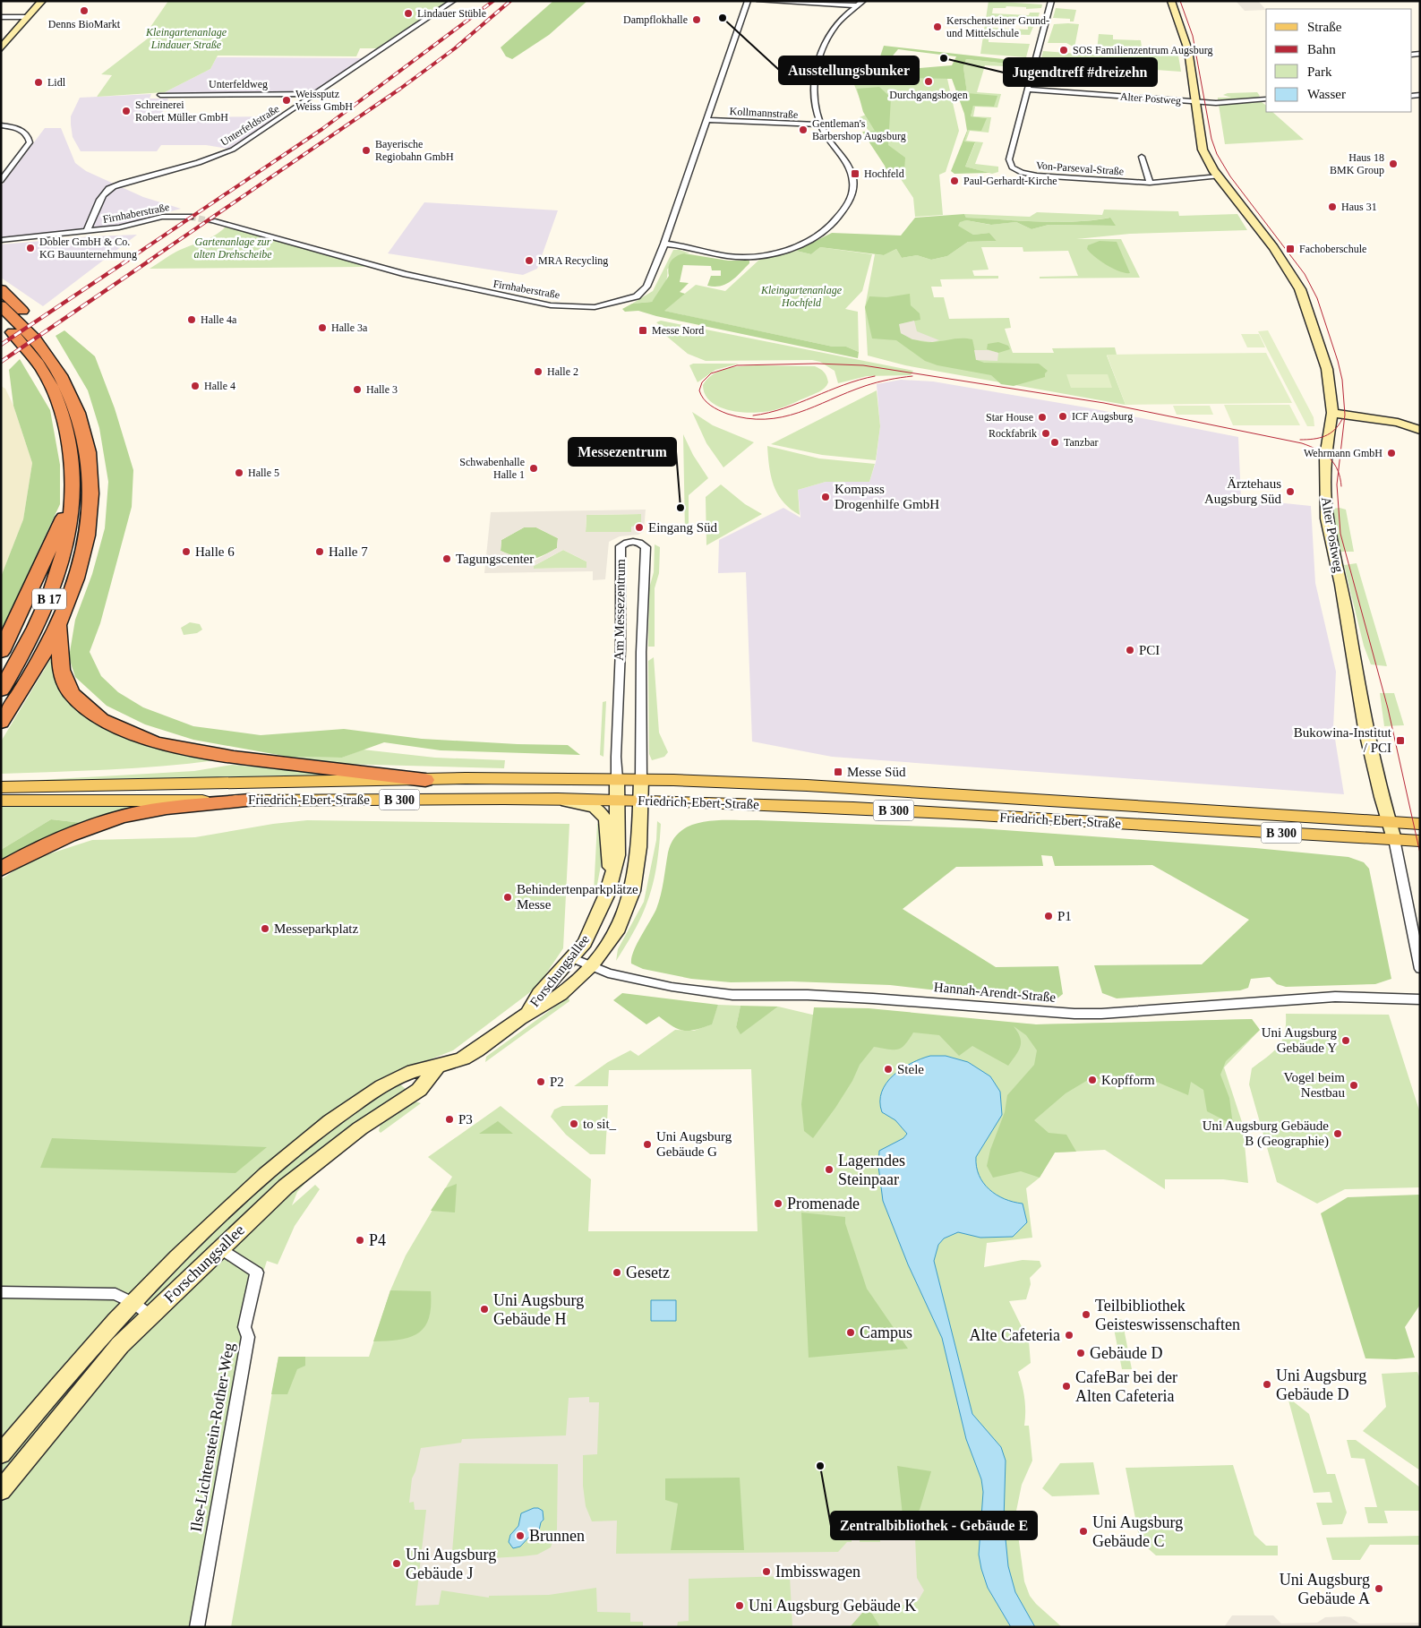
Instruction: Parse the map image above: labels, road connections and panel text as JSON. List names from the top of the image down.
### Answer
{
  "streets": {
    "highway": ["B 17", "B 300"],
    "main road": ["Friedrich-Ebert-Straße"],
    "street": [
      "Unterfeldweg",
      "Alter Postweg",
      "Kollmannstraße",
      "Unterfeldstraße",
      "Von-Parseval-Straße",
      "Firnhaberstraße",
      "Am Messezentrum",
      "Forschungsallee",
      "Hannah-Arendt-Straße",
      "Ilse-Lichtenstein-Rother-Weg"
    ]
  },
  "crossings": [
    ["Unterfeldweg", "Unterfeldstraße"],
    ["Alter Postweg", "Von-Parseval-Straße"],
    ["Alter Postweg", "Friedrich-Ebert-Straße"],
    ["Alter Postweg", "B 300"],
    ["Kollmannstraße", "Firnhaberstraße"],
    ["Unterfeldstraße", "Firnhaberstraße"],
    ["B 17", "B 300"],
    ["Am Messezentrum", "Friedrich-Ebert-Straße"],
    ["Am Messezentrum", "Forschungsallee"],
    ["Friedrich-Ebert-Straße", "B 300"],
    ["Friedrich-Ebert-Straße", "Forschungsallee"],
    ["Forschungsallee", "Hannah-Arendt-Straße"],
    ["Forschungsallee", "Ilse-Lichtenstein-Rother-Weg"]
  ],
  "parks": ["Kleingartenanlage Lindauer Straße", "Gartenanlage zur alten Drehscheibe", "Kleingartenanlage Hochfeld"],
  "places": {
    "other": [
      "Denns BioMarkt",
      "Lindauer Stüble",
      "Ausstellungsbunker",
      "Dampflokhalle",
      "Kerschensteiner Grund- und Mittelschule",
      "SOS Familienzentrum Augsburg",
      "Jugendtreff #dreizehn",
      "Durchgangsbogen",
      "Lidl",
      "Weissputz Weiss GmbH",
      "Schreinerei Robert Müller GmbH",
      "Gentleman's Barbershop Augsburg",
      "Bayerische Regiobahn GmbH",
      "Haus 18 BMK Group",
      "Paul-Gerhardt-Kirche",
      "Haus 31",
      "Dobler GmbH & Co. KG Bauunternehmung",
      "MRA Recycling",
      "Halle 4a",
      "Halle 3a",
      "Halle 2",
      "Halle 4",
      "Halle 3",
      "ICF Augsburg",
      "Star House",
      "Rockfabrik",
      "Tanzbar",
      "Wehrmann GmbH",
      "Schwabenhalle Halle 1",
      "Halle 5",
      "Ärztehaus Augsburg Süd",
      "Kompass Drogenhilfe GmbH",
      "Messezentrum",
      "Eingang Süd",
      "Halle 6",
      "Halle 7",
      "Tagungscenter",
      "PCI",
      "Behindertenparkplätze Messe",
      "P1",
      "Messeparkplatz",
      "Uni Augsburg Gebäude Y",
      "Stele",
      "Kopfform",
      "P2",
      "Vogel beim Nestbau",
      "P3",
      "to sit_",
      "Uni Augsburg Gebäude B (Geographie)",
      "Uni Augsburg Gebäude G",
      "Lagerndes Steinpaar",
      "Promenade",
      "P4",
      "Gesetz",
      "Uni Augsburg Gebäude H",
      "Teilbibliothek Geisteswissenschaften",
      "Campus",
      "Alte Cafeteria",
      "Gebäude D",
      "Uni Augsburg Gebäude D",
      "CafeBar bei der Alten Cafeteria",
      "Zentralbibliothek - Gebäude E",
      "Uni Augsburg Gebäude C",
      "Brunnen",
      "Uni Augsburg Gebäude J",
      "Imbisswagen",
      "Uni Augsburg Gebäude A",
      "Uni Augsburg Gebäude K"
    ],
    "transit": [
      "Hochfeld",
      "Fachoberschule",
      "Messe Nord",
      "Bukowina-Institut / PCI",
      "Messe Süd"
    ]
  },
  "legend": [
    "Straße",
    "Bahn",
    "Park",
    "Wasser"
  ]
}
